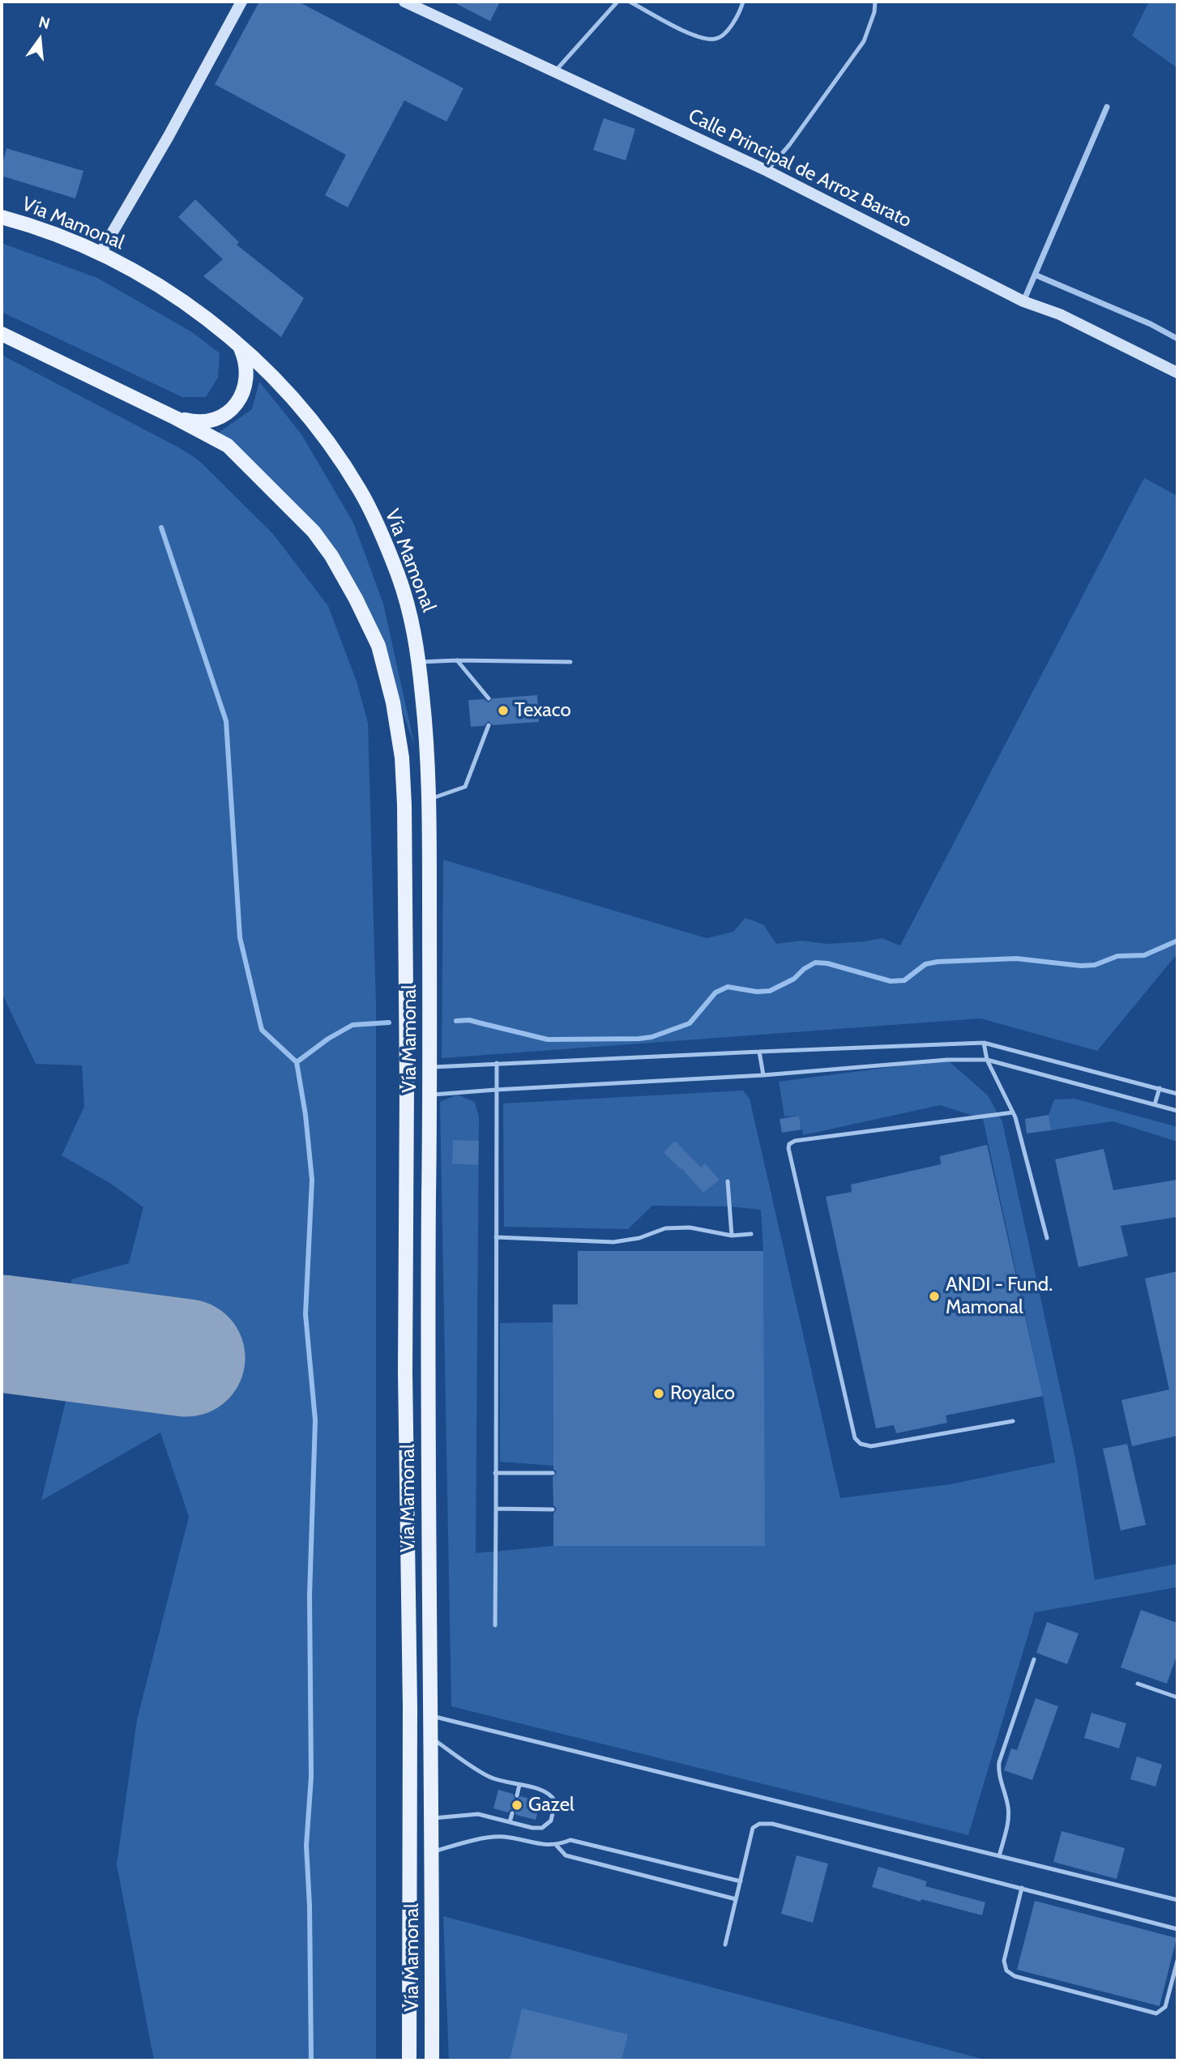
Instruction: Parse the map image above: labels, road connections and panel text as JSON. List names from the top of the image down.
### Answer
{
  "streets": {
    "main road": ["Vía Mamonal"],
    "street": ["Calle Principal de Arroz Barato"]
  },
  "places": [
    "Texaco",
    "ANDI - Fund. Mamonal",
    "Royalco",
    "Gazel"
  ],
  "north": "top"
}
